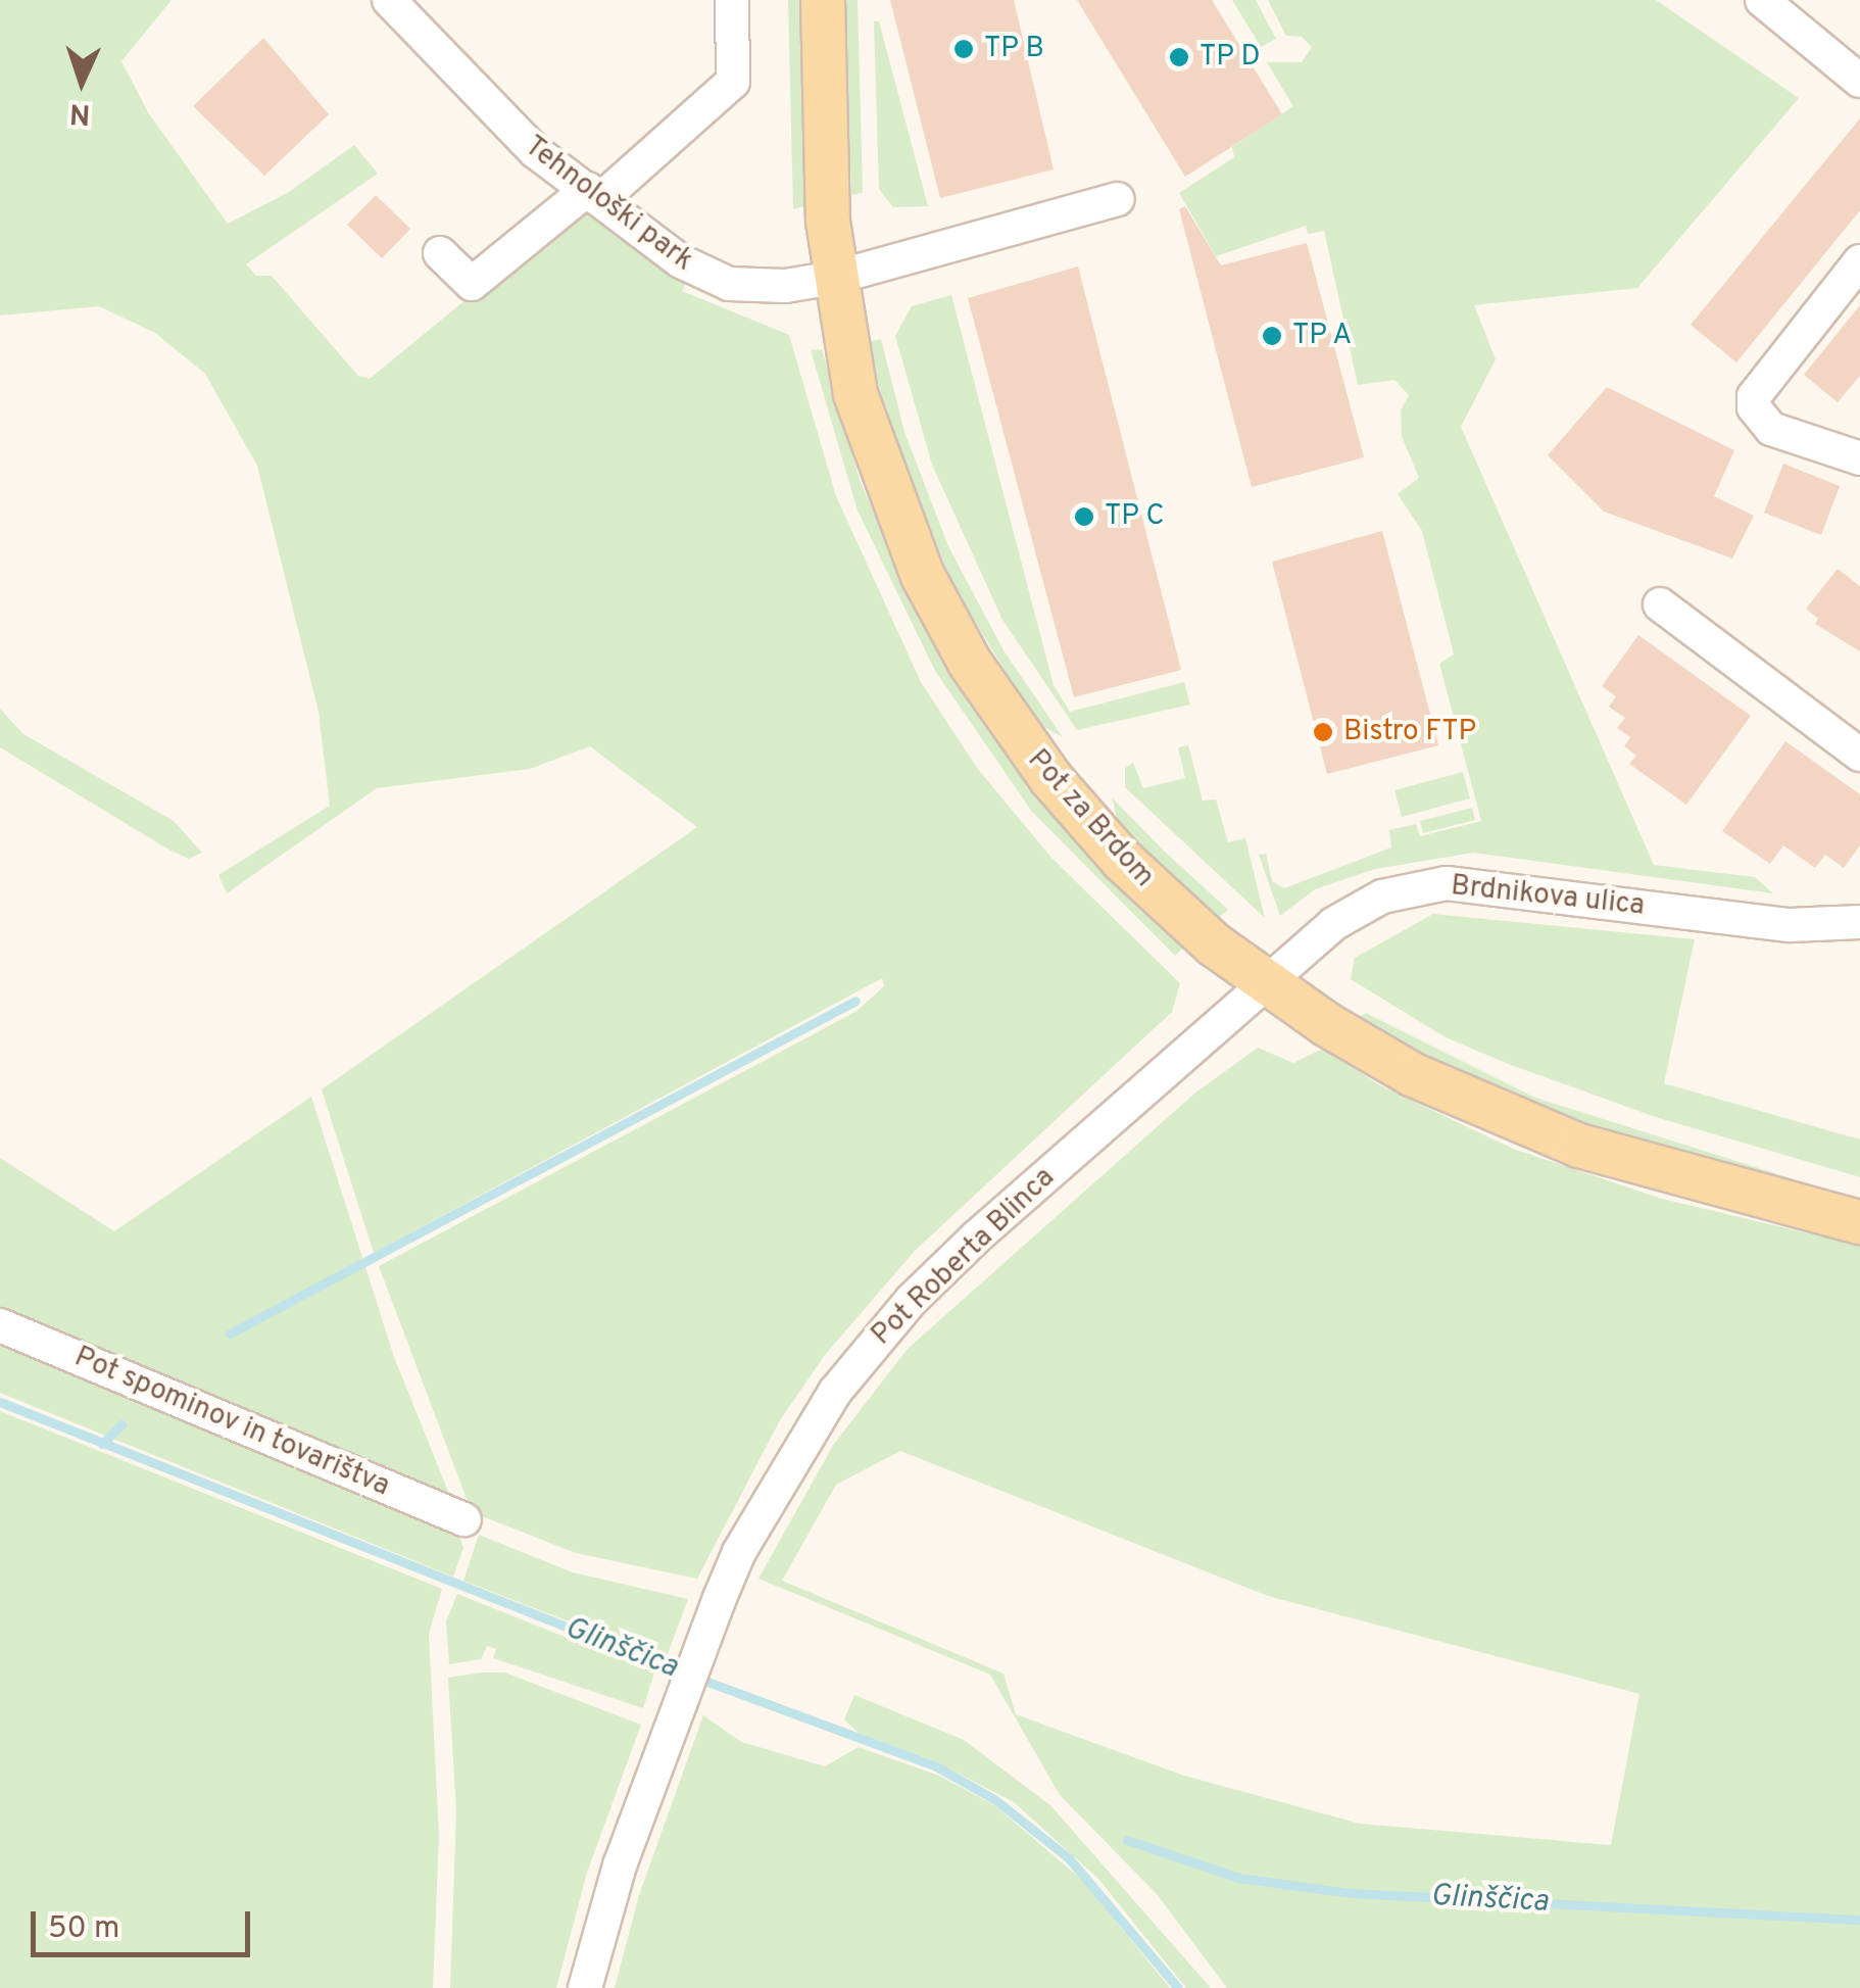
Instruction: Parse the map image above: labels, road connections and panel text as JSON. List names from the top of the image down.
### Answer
{
  "streets": {
    "main road": ["Pot za Brdom"],
    "street": [
      "Tehnološki park",
      "Brdnikova ulica",
      "Pot Roberta Blinca",
      "Pot spominov in tovarištva"
    ]
  },
  "crossings": [
    ["Tehnološki park", "Pot za Brdom"],
    ["Pot za Brdom", "Brdnikova ulica"],
    ["Pot za Brdom", "Pot Roberta Blinca"],
    ["Brdnikova ulica", "Pot Roberta Blinca"]
  ],
  "water": ["Glinščica"],
  "places": [
    "TP B",
    "TP D",
    "TP A",
    "TP C",
    "Bistro FTP"
  ],
  "scale_bar": "50 m",
  "north": "bottom"
}
